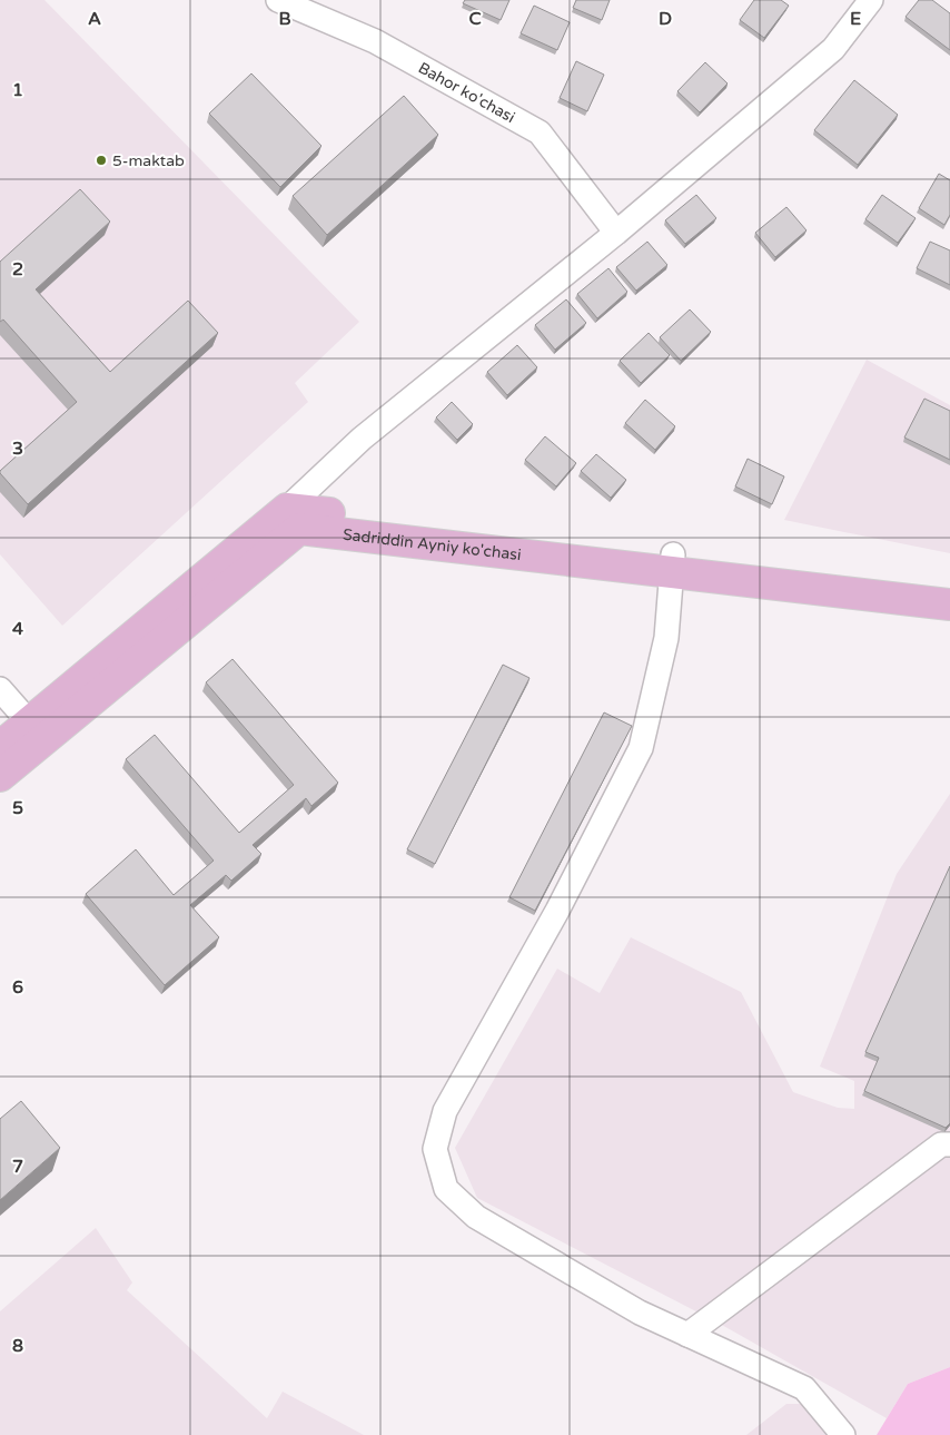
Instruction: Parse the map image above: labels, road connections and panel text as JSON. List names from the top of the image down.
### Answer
{
  "streets": {
    "main road": ["Sadriddin Ayniy ko'chasi"],
    "street": ["Bahor ko'chasi"]
  },
  "places": ["5-maktab"],
  "grid": {
    "columns": [
      "A",
      "B",
      "C",
      "D",
      "E"
    ],
    "rows": [
      "1",
      "2",
      "3",
      "4",
      "5",
      "6",
      "7",
      "8"
    ]
  }
}
